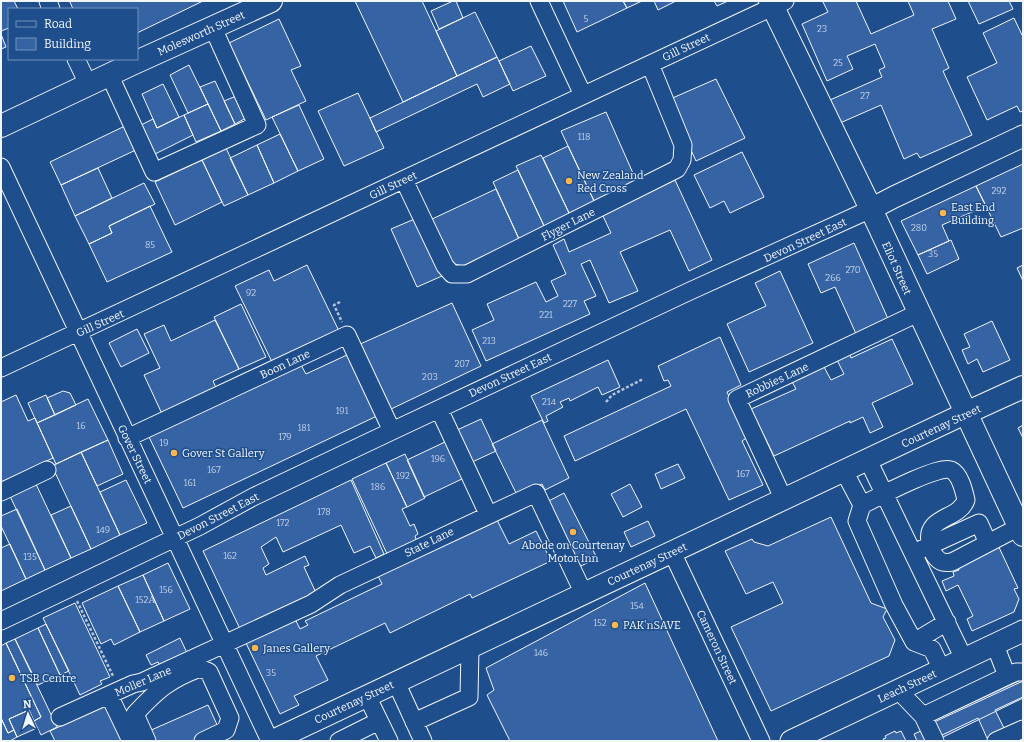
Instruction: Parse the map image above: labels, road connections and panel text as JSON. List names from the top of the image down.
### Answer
{
  "streets": {
    "highway": ["Molesworth Street", "Eliot Street", "Courtenay Street"],
    "main road": ["Devon Street East", "Leach Street"],
    "street": [
      "Gill Street",
      "Flyger Lane",
      "Boon Lane",
      "Robbies Lane",
      "Gover Street",
      "State Lane",
      "Cameron Street",
      "Moller Lane"
    ]
  },
  "crossings": [
    ["Gill Street", "Flyger Lane"],
    ["Gill Street", "Eliot Street"],
    ["Gill Street", "Gover Street"],
    ["Devon Street East", "Eliot Street"],
    ["Devon Street East", "Gover Street"],
    ["Eliot Street", "Robbies Lane"],
    ["Eliot Street", "Courtenay Street"],
    ["Boon Lane", "Gover Street"],
    ["Robbies Lane", "Courtenay Street"],
    ["Courtenay Street", "Gover Street"],
    ["Courtenay Street", "State Lane"],
    ["Courtenay Street", "Cameron Street"],
    ["Gover Street", "State Lane"],
    ["Gover Street", "Moller Lane"],
    ["State Lane", "Moller Lane"]
  ],
  "places": [
    "New Zealand Red Cross",
    "East End Building",
    "Gover St Gallery",
    "Abode on Courtenay Motor Inn",
    "PAK'nSAVE",
    "Janes Gallery",
    "TSB Centre"
  ],
  "house_numbers": [
    "5",
    "23",
    "25",
    "27",
    "118",
    "292",
    "280",
    "85",
    "35",
    "270",
    "266",
    "92",
    "227",
    "221",
    "213",
    "207",
    "203",
    "214",
    "191",
    "16",
    "181",
    "179",
    "19",
    "196",
    "167",
    "167",
    "192",
    "161",
    "186",
    "178",
    "172",
    "149",
    "162",
    "135",
    "156",
    "152A",
    "154",
    "152",
    "146",
    "35"
  ],
  "legend": ["Road", "Building"],
  "north": "top"
}
